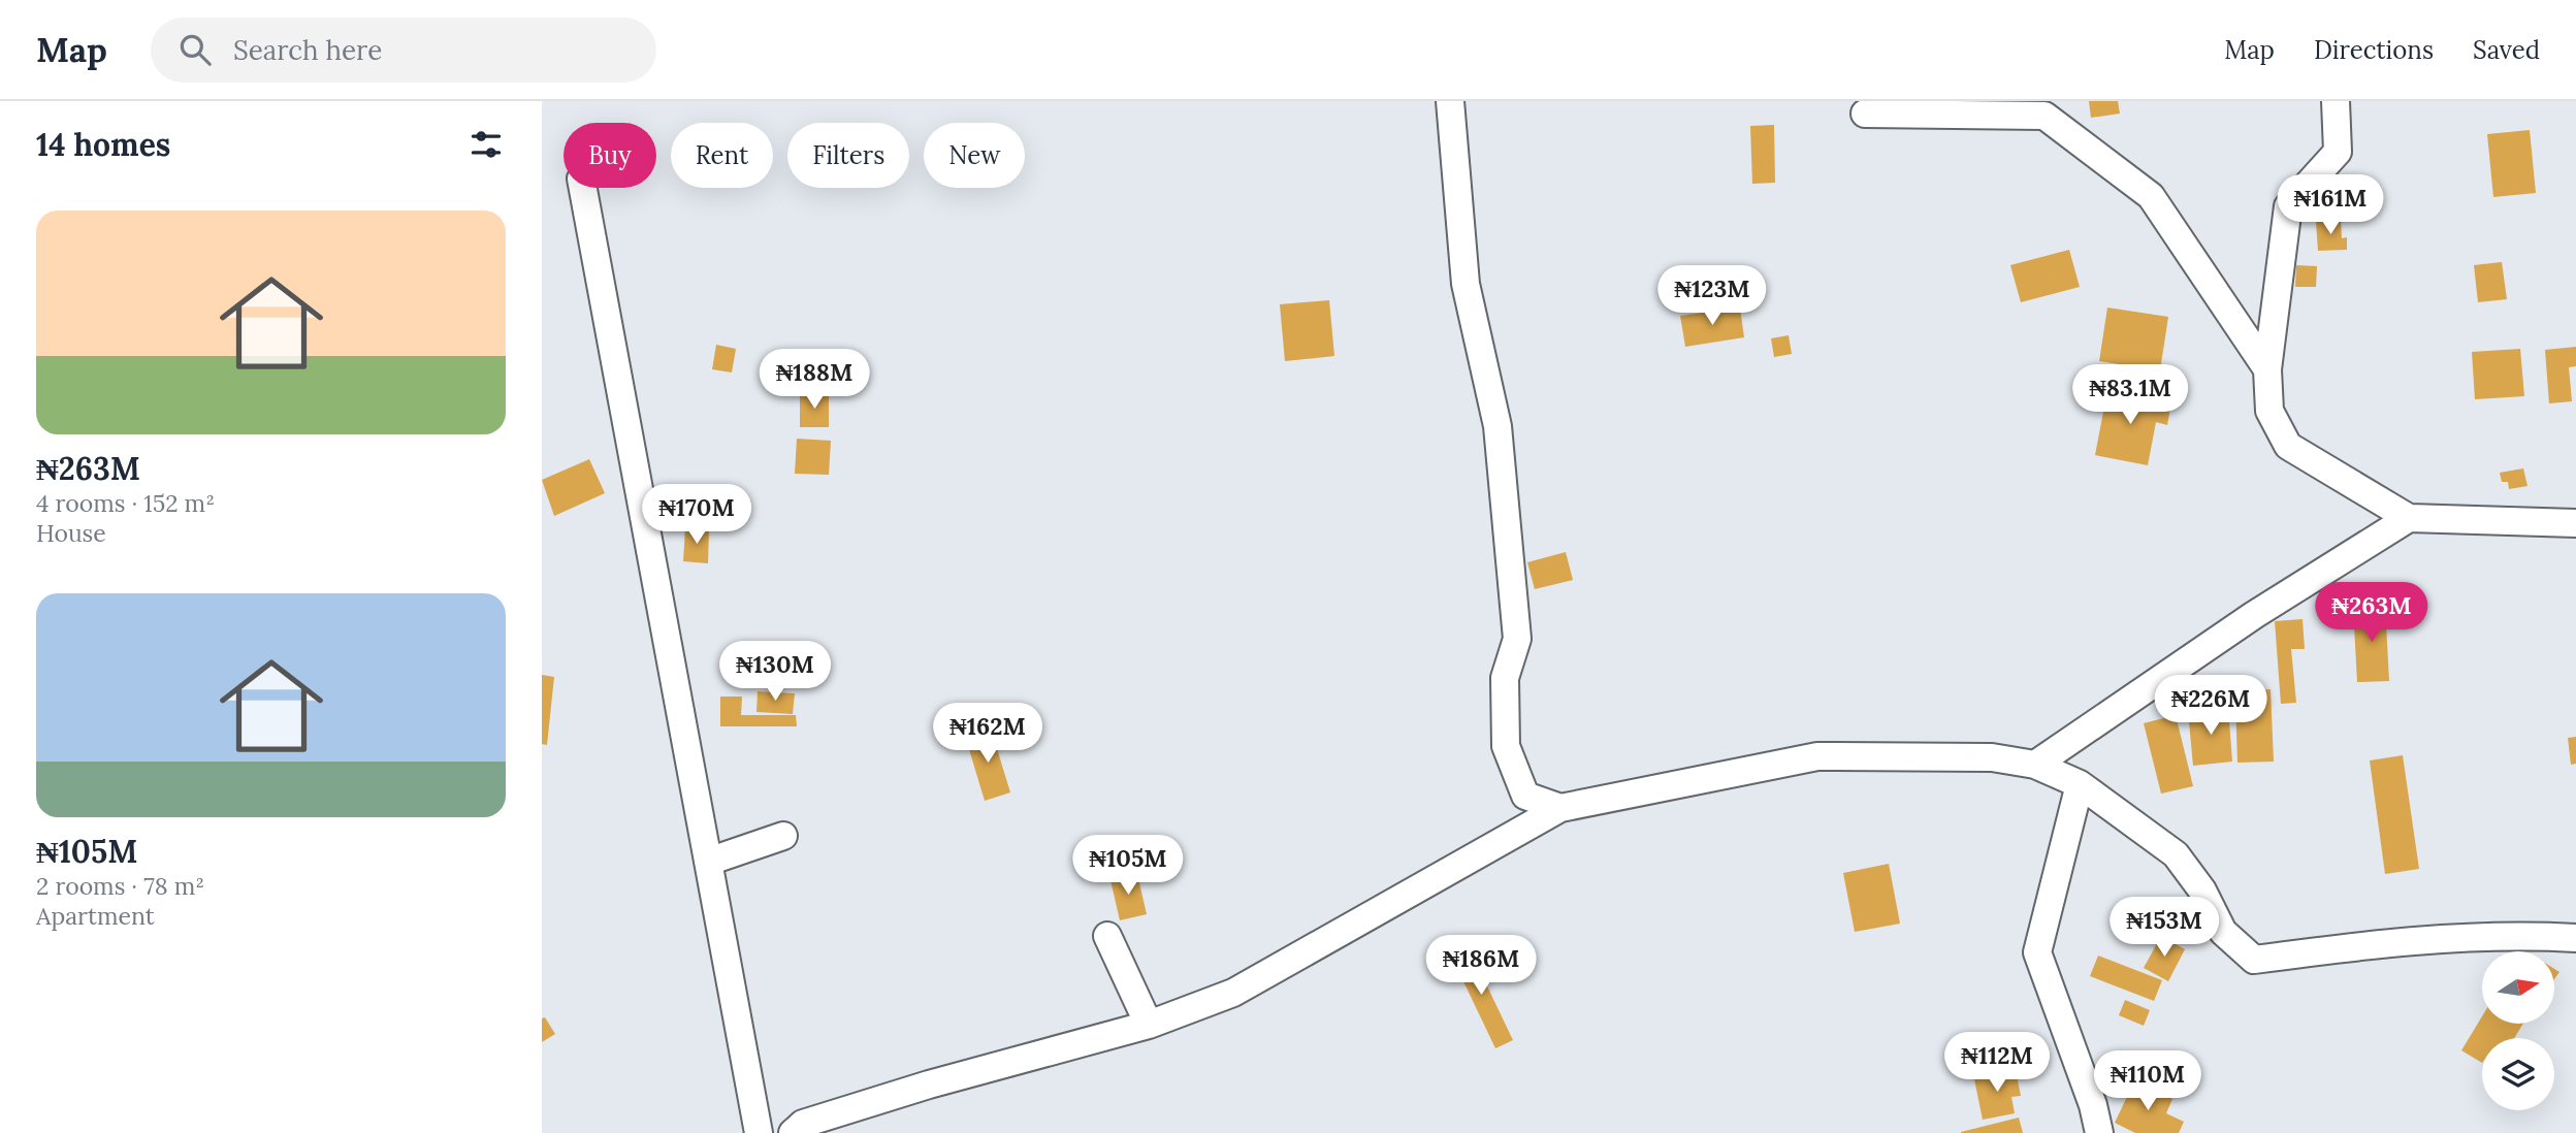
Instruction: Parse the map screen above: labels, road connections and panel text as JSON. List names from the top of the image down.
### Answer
{
  "north": "right",
  "page": {
    "header": "Map",
    "search": "Search here",
    "nav": ["Map", "Directions", "Saved"],
    "heading": "14 homes",
    "chip": [
      "Buy",
      "Rent",
      "Filters",
      "New"
    ],
    "price": [
      "₦161M",
      "₦123M",
      "₦188M",
      "₦83.1M",
      "₦170M",
      "₦263M",
      "₦130M",
      "₦226M",
      "₦162M",
      "₦105M",
      "₦153M",
      "₦186M",
      "₦112M",
      "₦110M"
    ],
    "list": [
      {
        "name": "₦263M",
        "note": "4 rooms · 152 m² · House"
      },
      {
        "name": "₦105M",
        "note": "2 rooms · 78 m² · Apartment"
      }
    ]
  }
}
